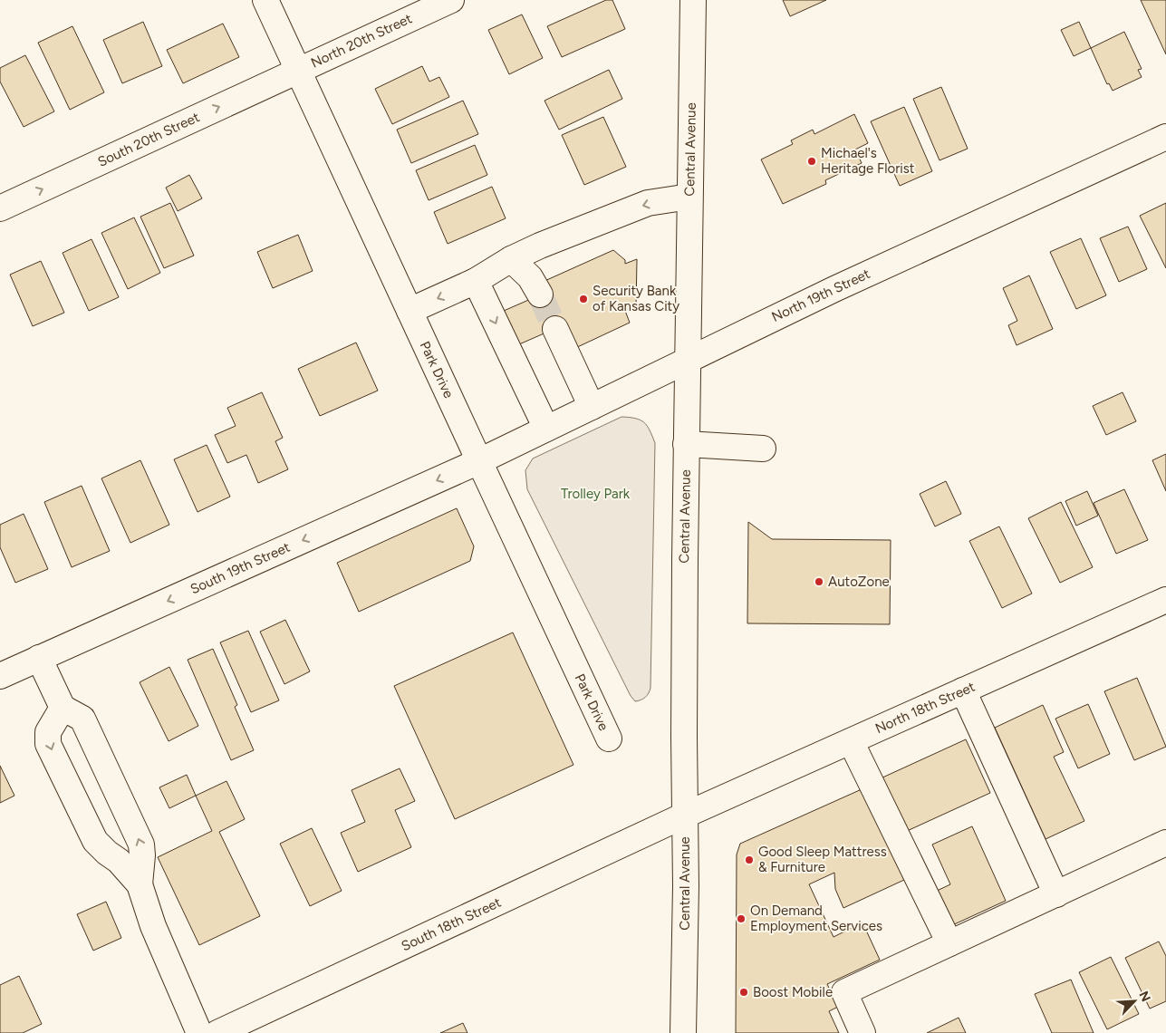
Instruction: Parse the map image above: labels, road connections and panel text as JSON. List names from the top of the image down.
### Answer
{
  "streets": {
    "main road": [
      "North 20th Street",
      "South 20th Street",
      "Central Avenue",
      "North 19th Street",
      "Park Drive",
      "South 19th Street",
      "North 18th Street",
      "South 18th Street"
    ]
  },
  "crossings": [
    ["North 20th Street", "South 20th Street"],
    ["North 20th Street", "Park Drive"],
    ["South 20th Street", "Park Drive"],
    ["Central Avenue", "North 19th Street"],
    ["Central Avenue", "North 18th Street"],
    ["Central Avenue", "South 18th Street"],
    ["North 19th Street", "Park Drive"],
    ["North 19th Street", "South 19th Street"],
    ["Park Drive", "South 19th Street"],
    ["North 18th Street", "South 18th Street"]
  ],
  "one_way": ["South 20th Street", "South 19th Street"],
  "parks": ["Trolley Park"],
  "places": [
    "Michael's Heritage Florist",
    "Security Bank of Kansas City",
    "AutoZone",
    "Good Sleep Mattress & Furniture",
    "On Demand Employment Services",
    "Boost Mobile"
  ],
  "north": "top right"
}
